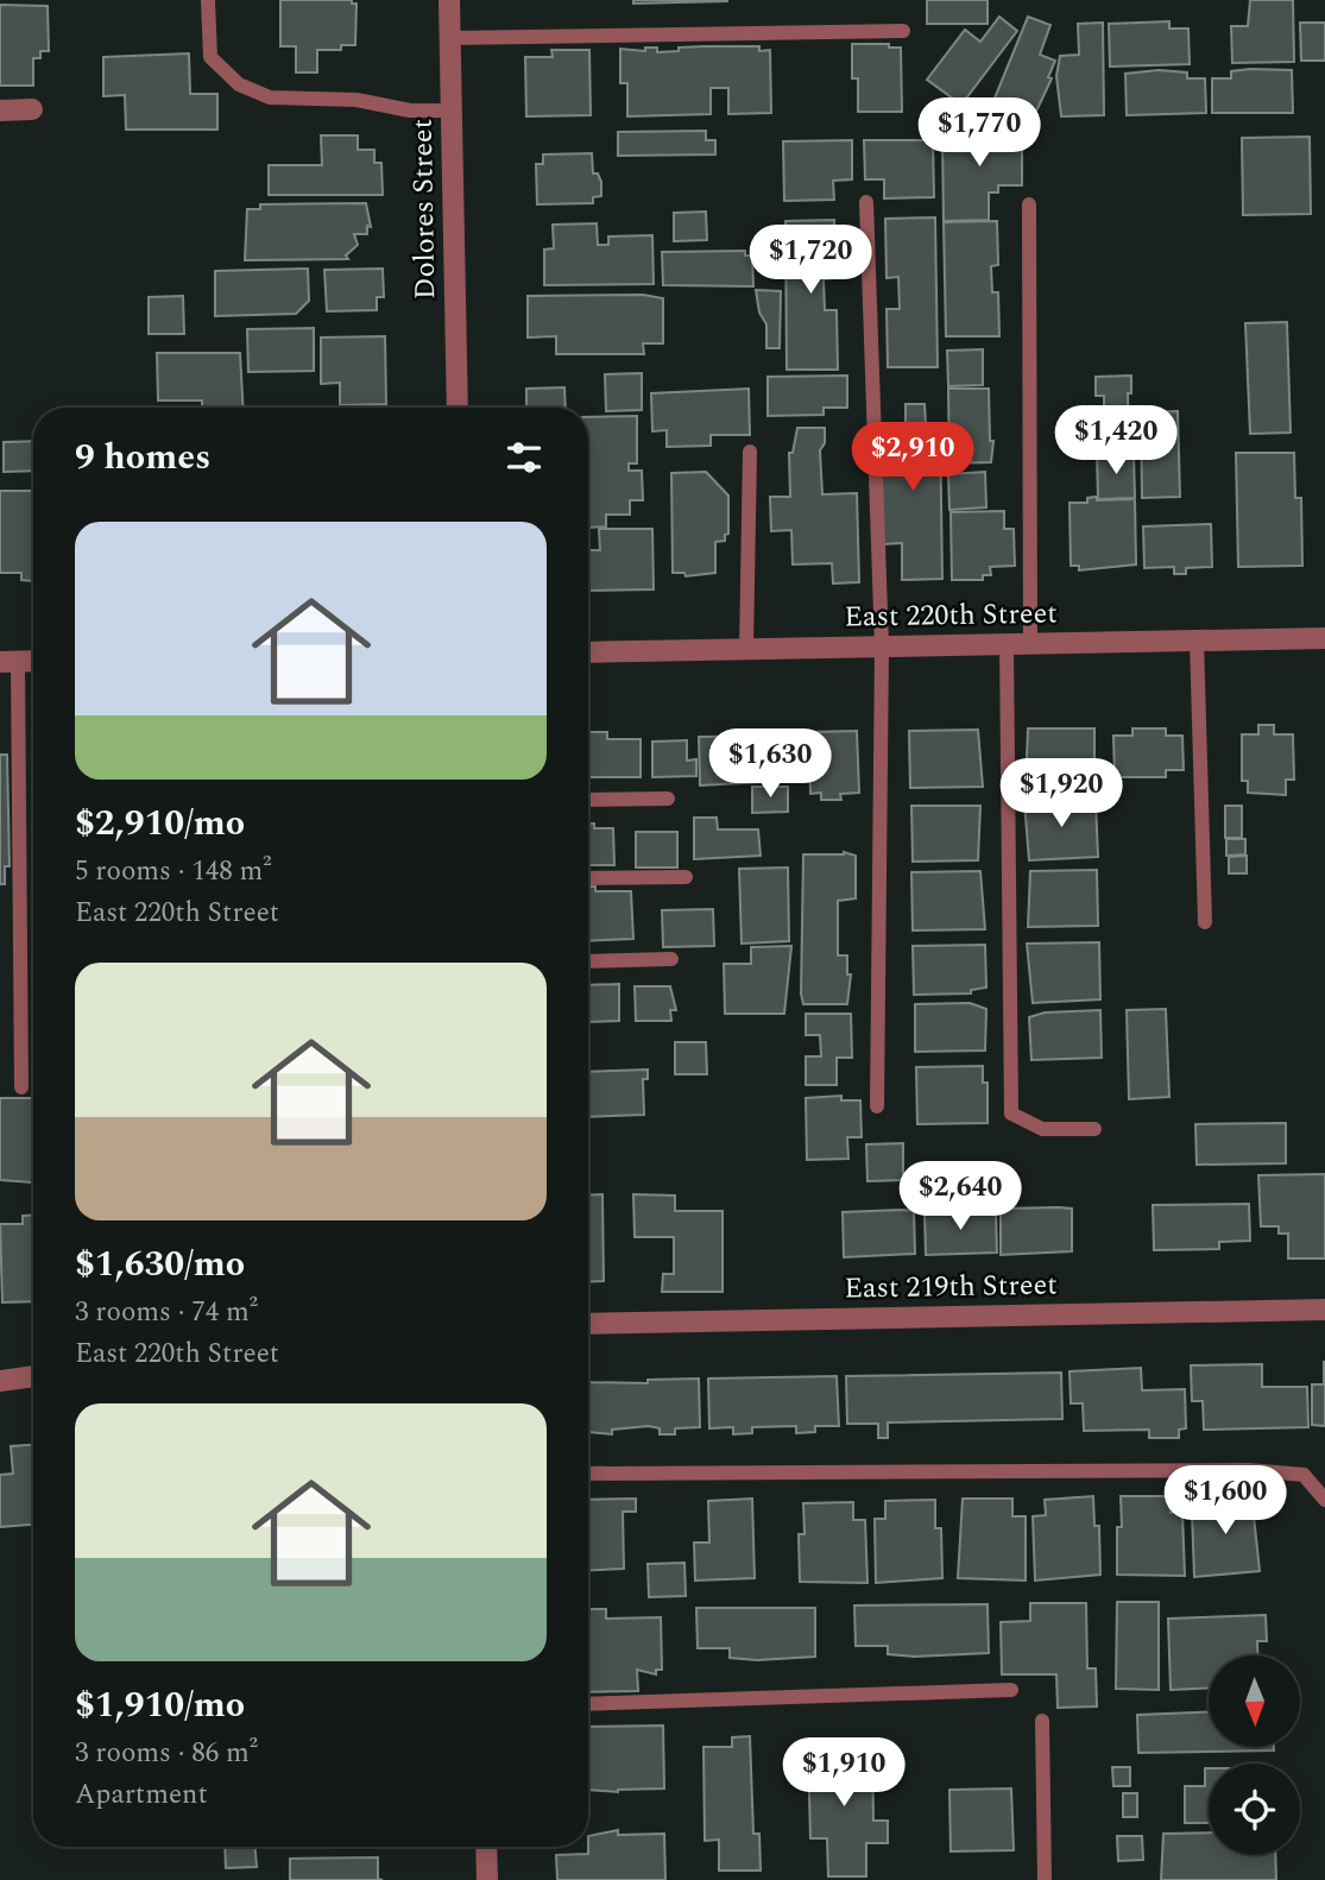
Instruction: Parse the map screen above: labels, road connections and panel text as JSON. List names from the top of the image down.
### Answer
{
  "streets": {
    "street": ["Dolores Street", "East 220th Street", "East 219th Street"]
  },
  "north": "bottom",
  "page": {
    "price": [
      "$1,770",
      "$1,720",
      "$1,420",
      "$2,910",
      "$1,630",
      "$1,920",
      "$2,640",
      "$1,600",
      "$1,910"
    ],
    "heading": "9 homes",
    "list": [
      {
        "name": "$2,910/mo",
        "note": "5 rooms · 148 m² · East 220th Street"
      },
      {
        "name": "$1,630/mo",
        "note": "3 rooms · 74 m² · East 220th Street"
      },
      {
        "name": "$1,910/mo",
        "note": "3 rooms · 86 m² · Apartment"
      }
    ]
  }
}
